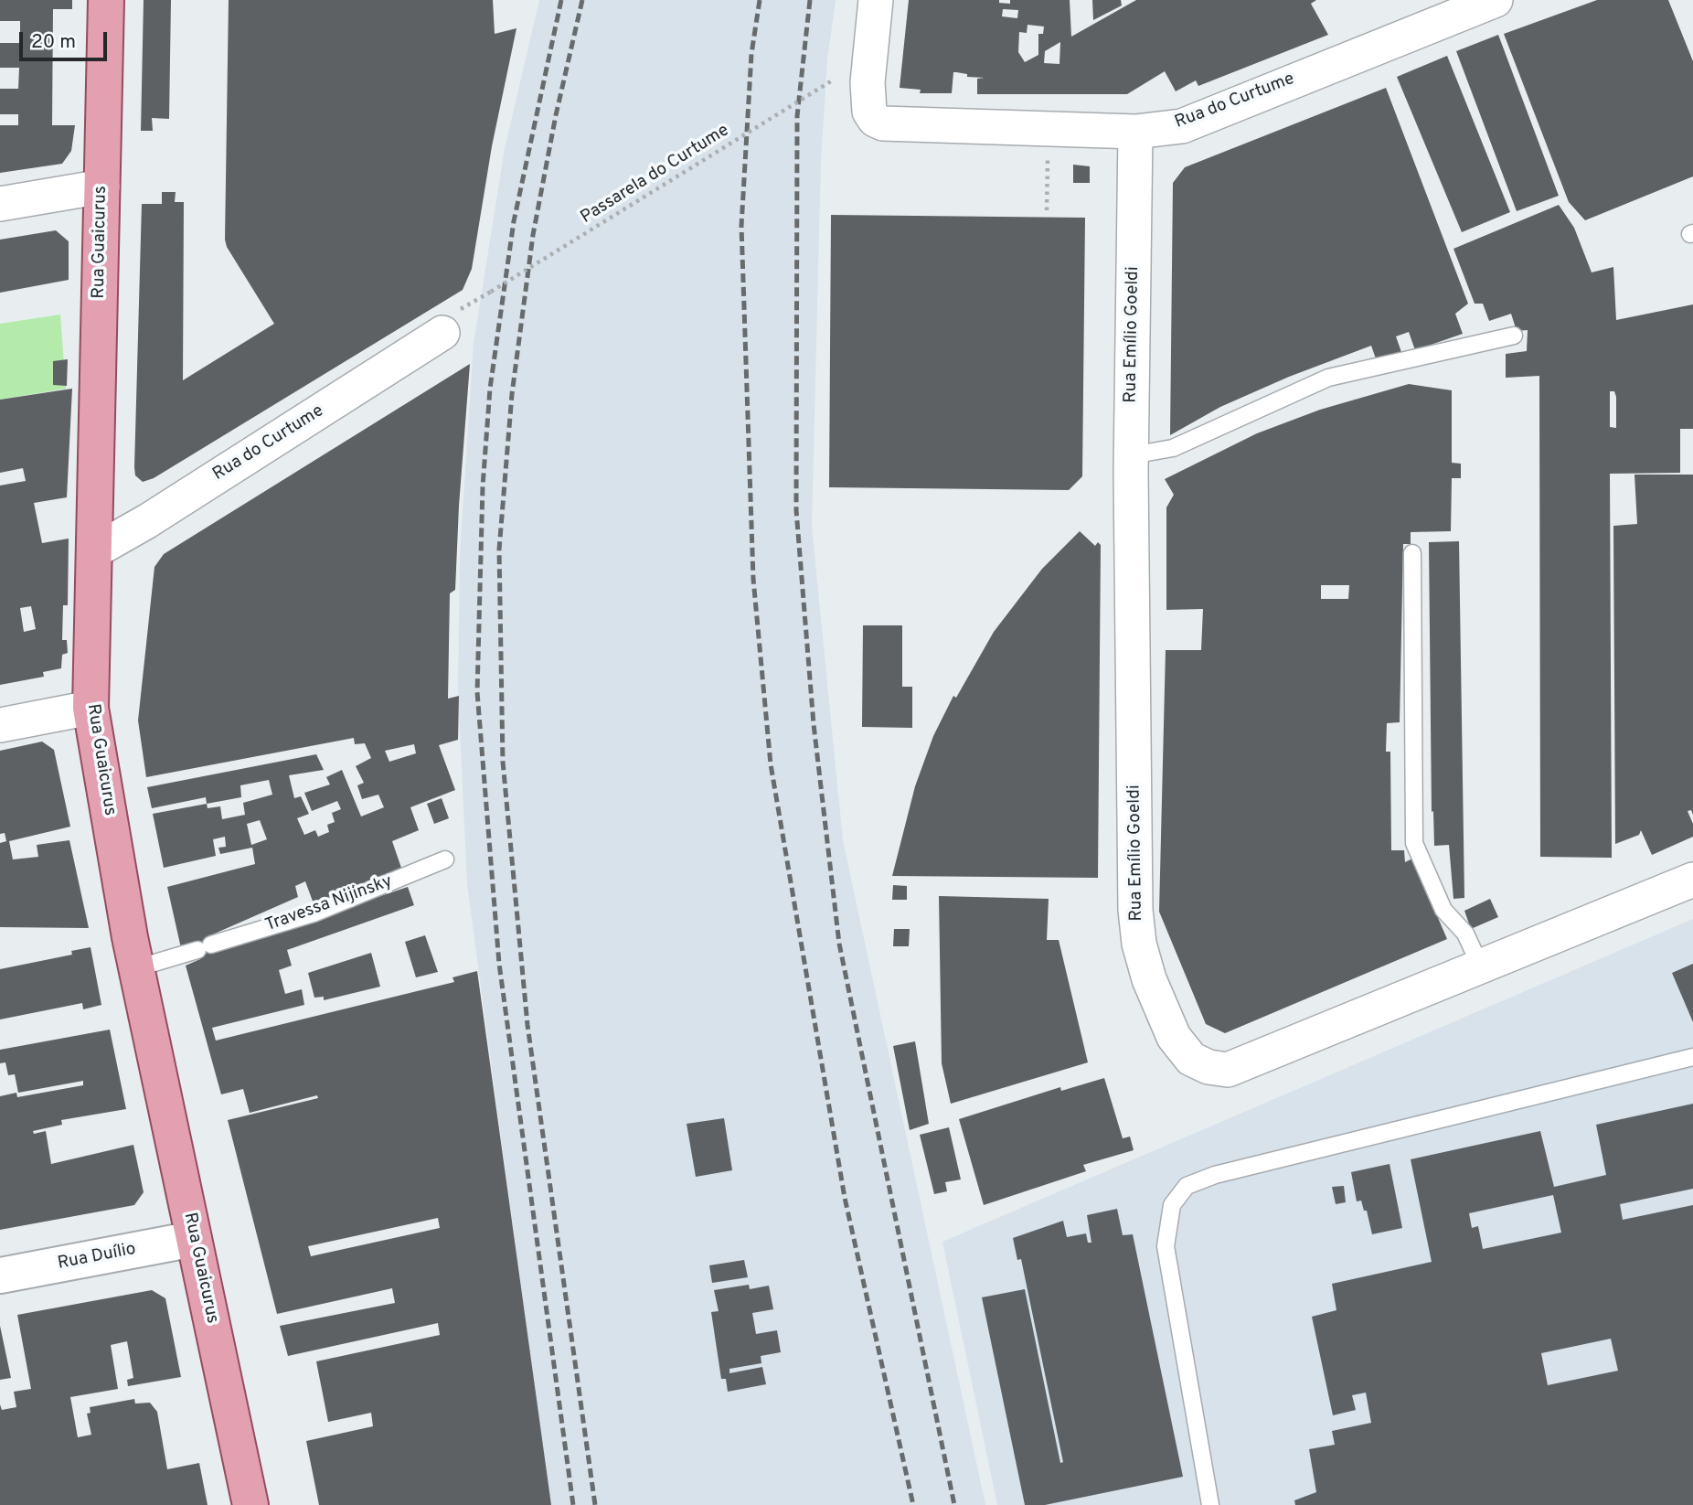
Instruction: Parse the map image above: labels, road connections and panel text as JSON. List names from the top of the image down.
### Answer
{
  "streets": {
    "main road": ["Rua Guaicurus"],
    "street": ["Rua do Curtume", "Rua Emílio Goeldi", "Rua Duílio"],
    "lane": ["Travessa Nijinsky"],
    "path": ["Passarela do Curtume"]
  },
  "crossings": [
    ["Rua do Curtume", "Rua Guaicurus"],
    ["Rua do Curtume", "Rua Emílio Goeldi"],
    ["Rua Guaicurus", "Travessa Nijinsky"],
    ["Rua Guaicurus", "Rua Duílio"]
  ],
  "scale_bar": "20 m"
}
